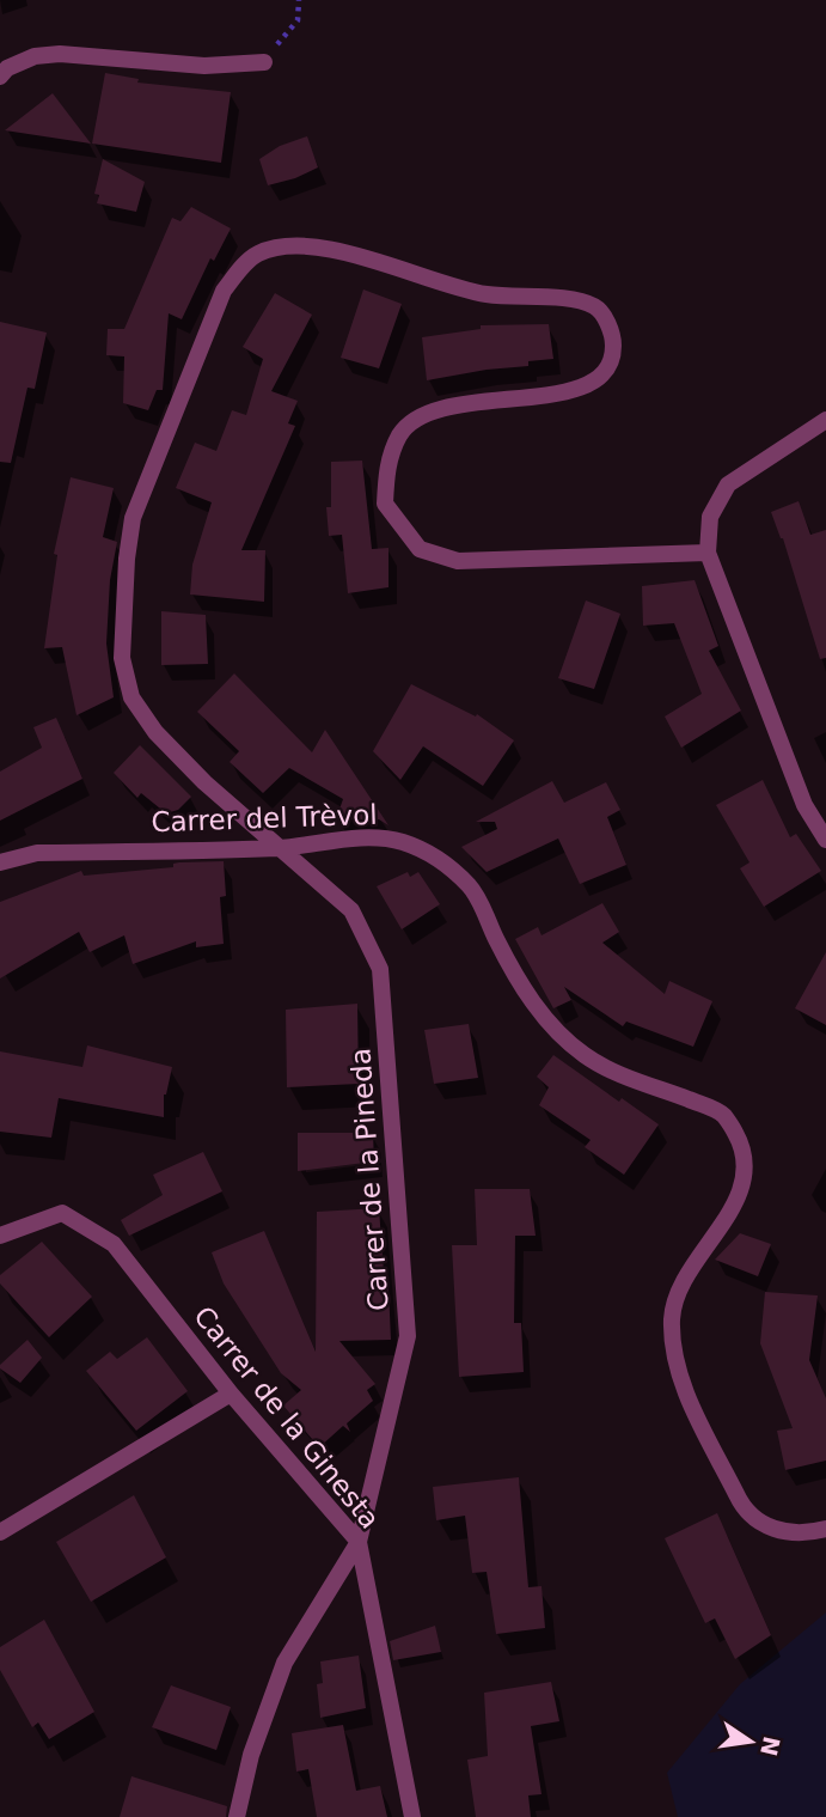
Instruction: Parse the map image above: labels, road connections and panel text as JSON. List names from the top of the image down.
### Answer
{
  "streets": {
    "street": ["Carrer del Trèvol", "Carrer de la Pineda", "Carrer de la Ginesta"]
  },
  "crossings": [
    ["Carrer del Trèvol", "Carrer de la Pineda"],
    ["Carrer de la Pineda", "Carrer de la Ginesta"]
  ],
  "north": "right"
}
